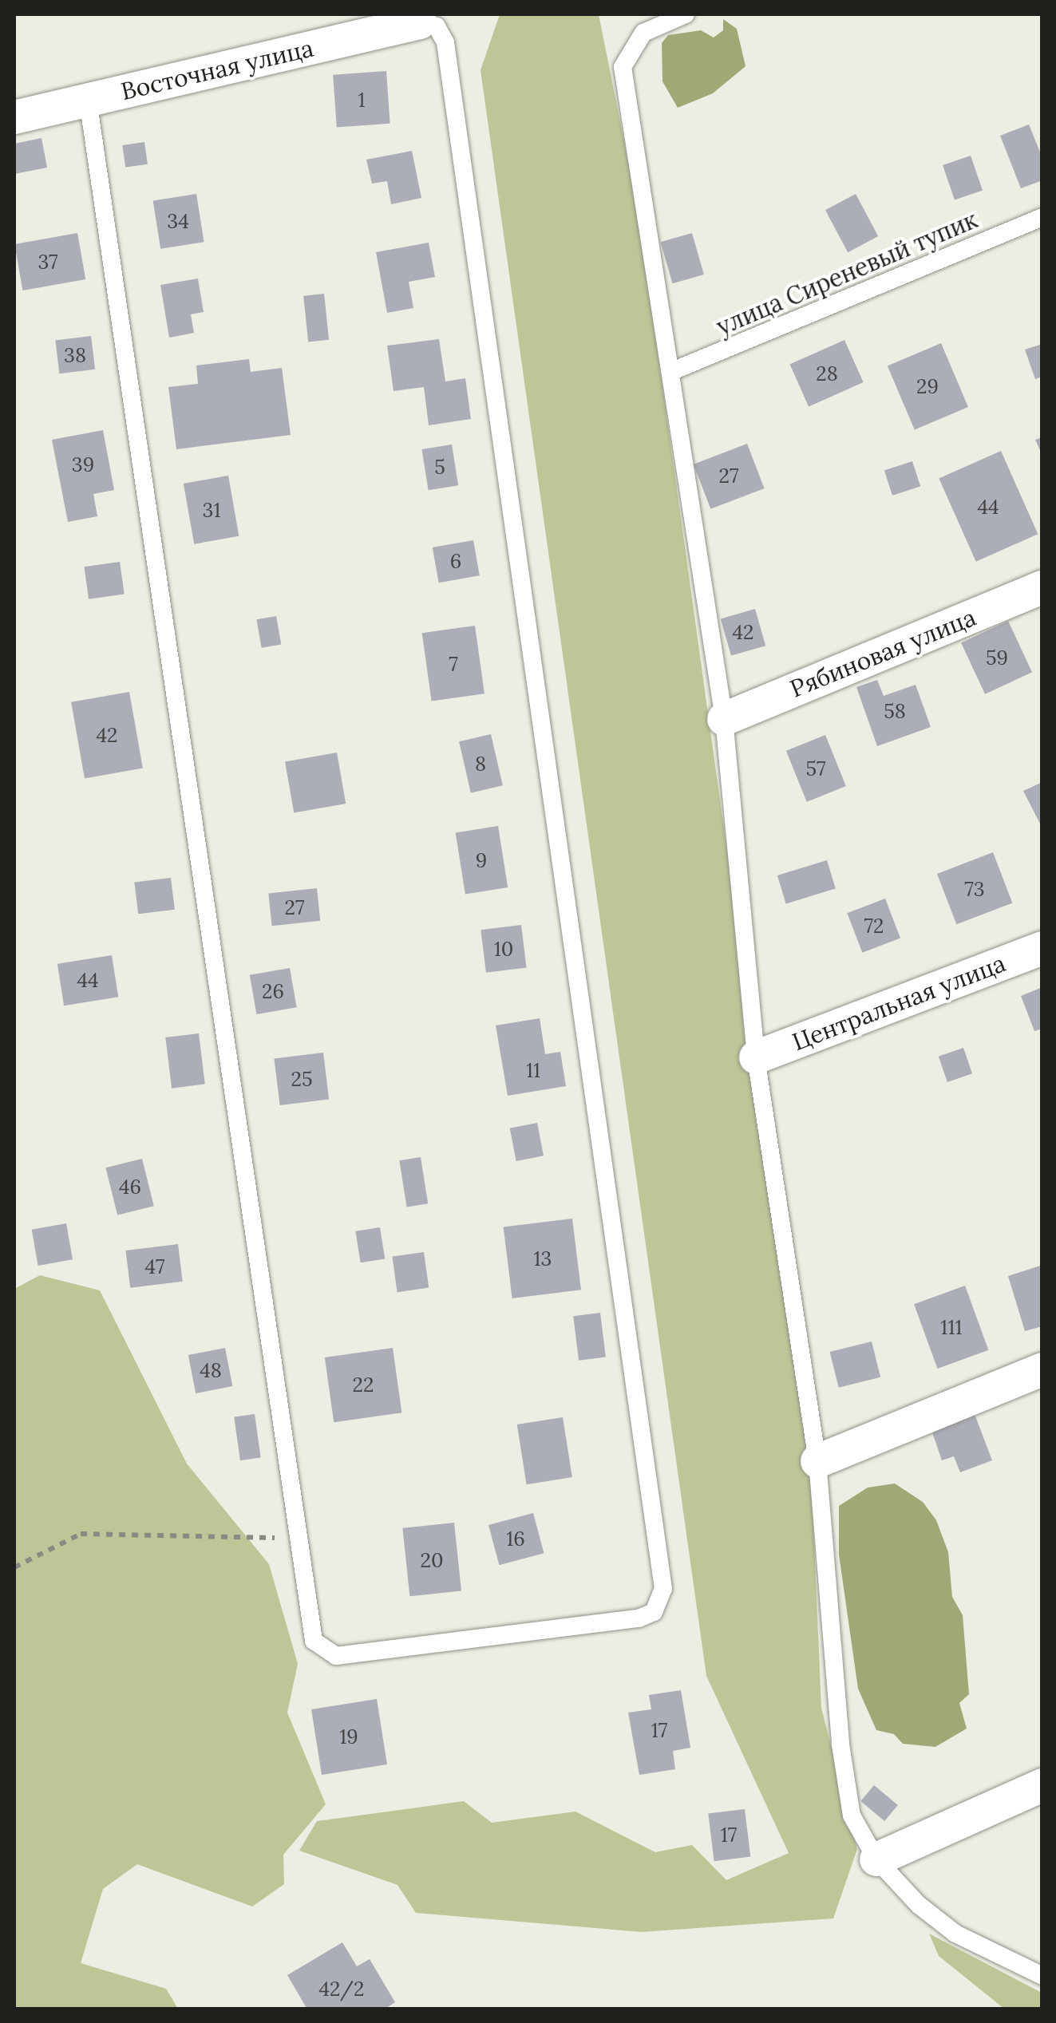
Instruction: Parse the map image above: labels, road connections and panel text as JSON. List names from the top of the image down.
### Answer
{
  "streets": {
    "street": ["Восточная улица", "Рябиновая улица", "Центральная улица"],
    "lane": ["улица Сиреневый тупик"]
  },
  "house_numbers": [
    "1",
    "34",
    "37",
    "38",
    "28",
    "29",
    "39",
    "5",
    "27",
    "44",
    "31",
    "6",
    "42",
    "59",
    "7",
    "58",
    "42",
    "8",
    "57",
    "9",
    "73",
    "27",
    "72",
    "10",
    "44",
    "26",
    "11",
    "25",
    "46",
    "13",
    "47",
    "111",
    "48",
    "22",
    "16",
    "20",
    "17",
    "19",
    "17",
    "42/2"
  ]
}
